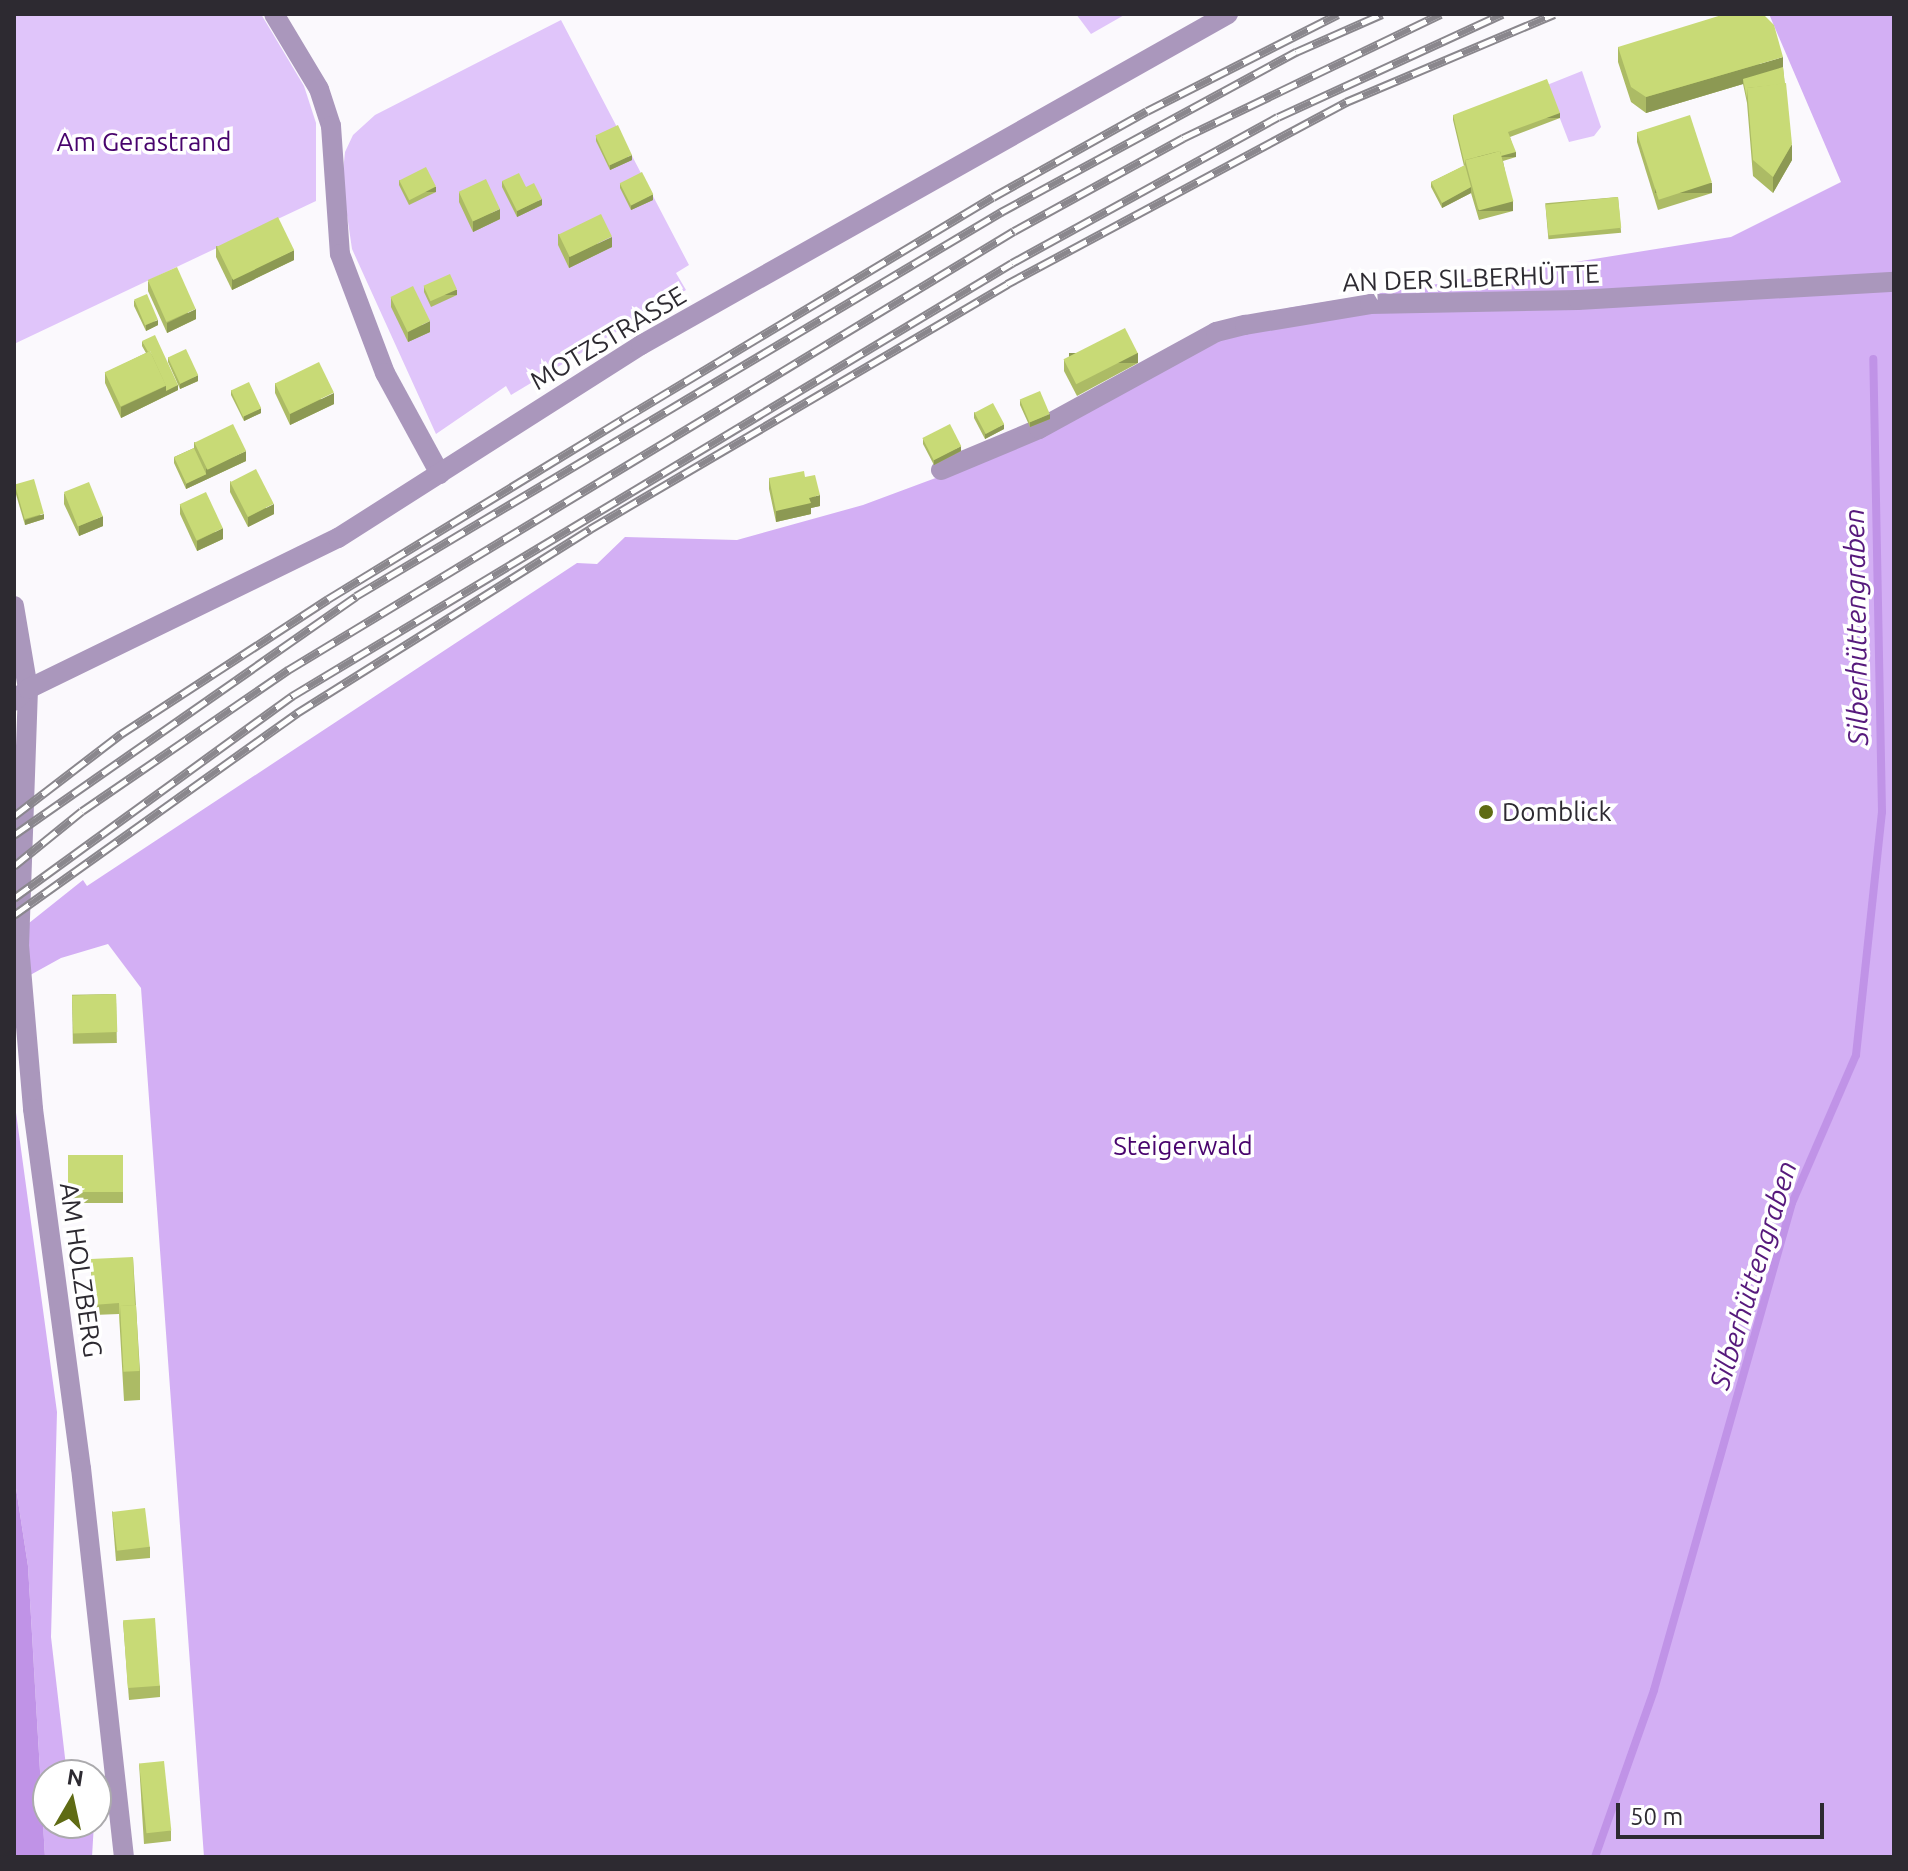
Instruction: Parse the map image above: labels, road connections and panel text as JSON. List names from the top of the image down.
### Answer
{
  "streets": {
    "street": ["AN DER SILBERHÜTTE", "MOTZSTRASSE", "AM HOLZBERG"]
  },
  "crossings": [
    ["MOTZSTRASSE", "AM HOLZBERG"]
  ],
  "water": ["Silberhüttengraben"],
  "parks": ["Am Gerastrand", "Steigerwald"],
  "places": ["Domblick"],
  "scale_bar": "50 m",
  "north": "top"
}
